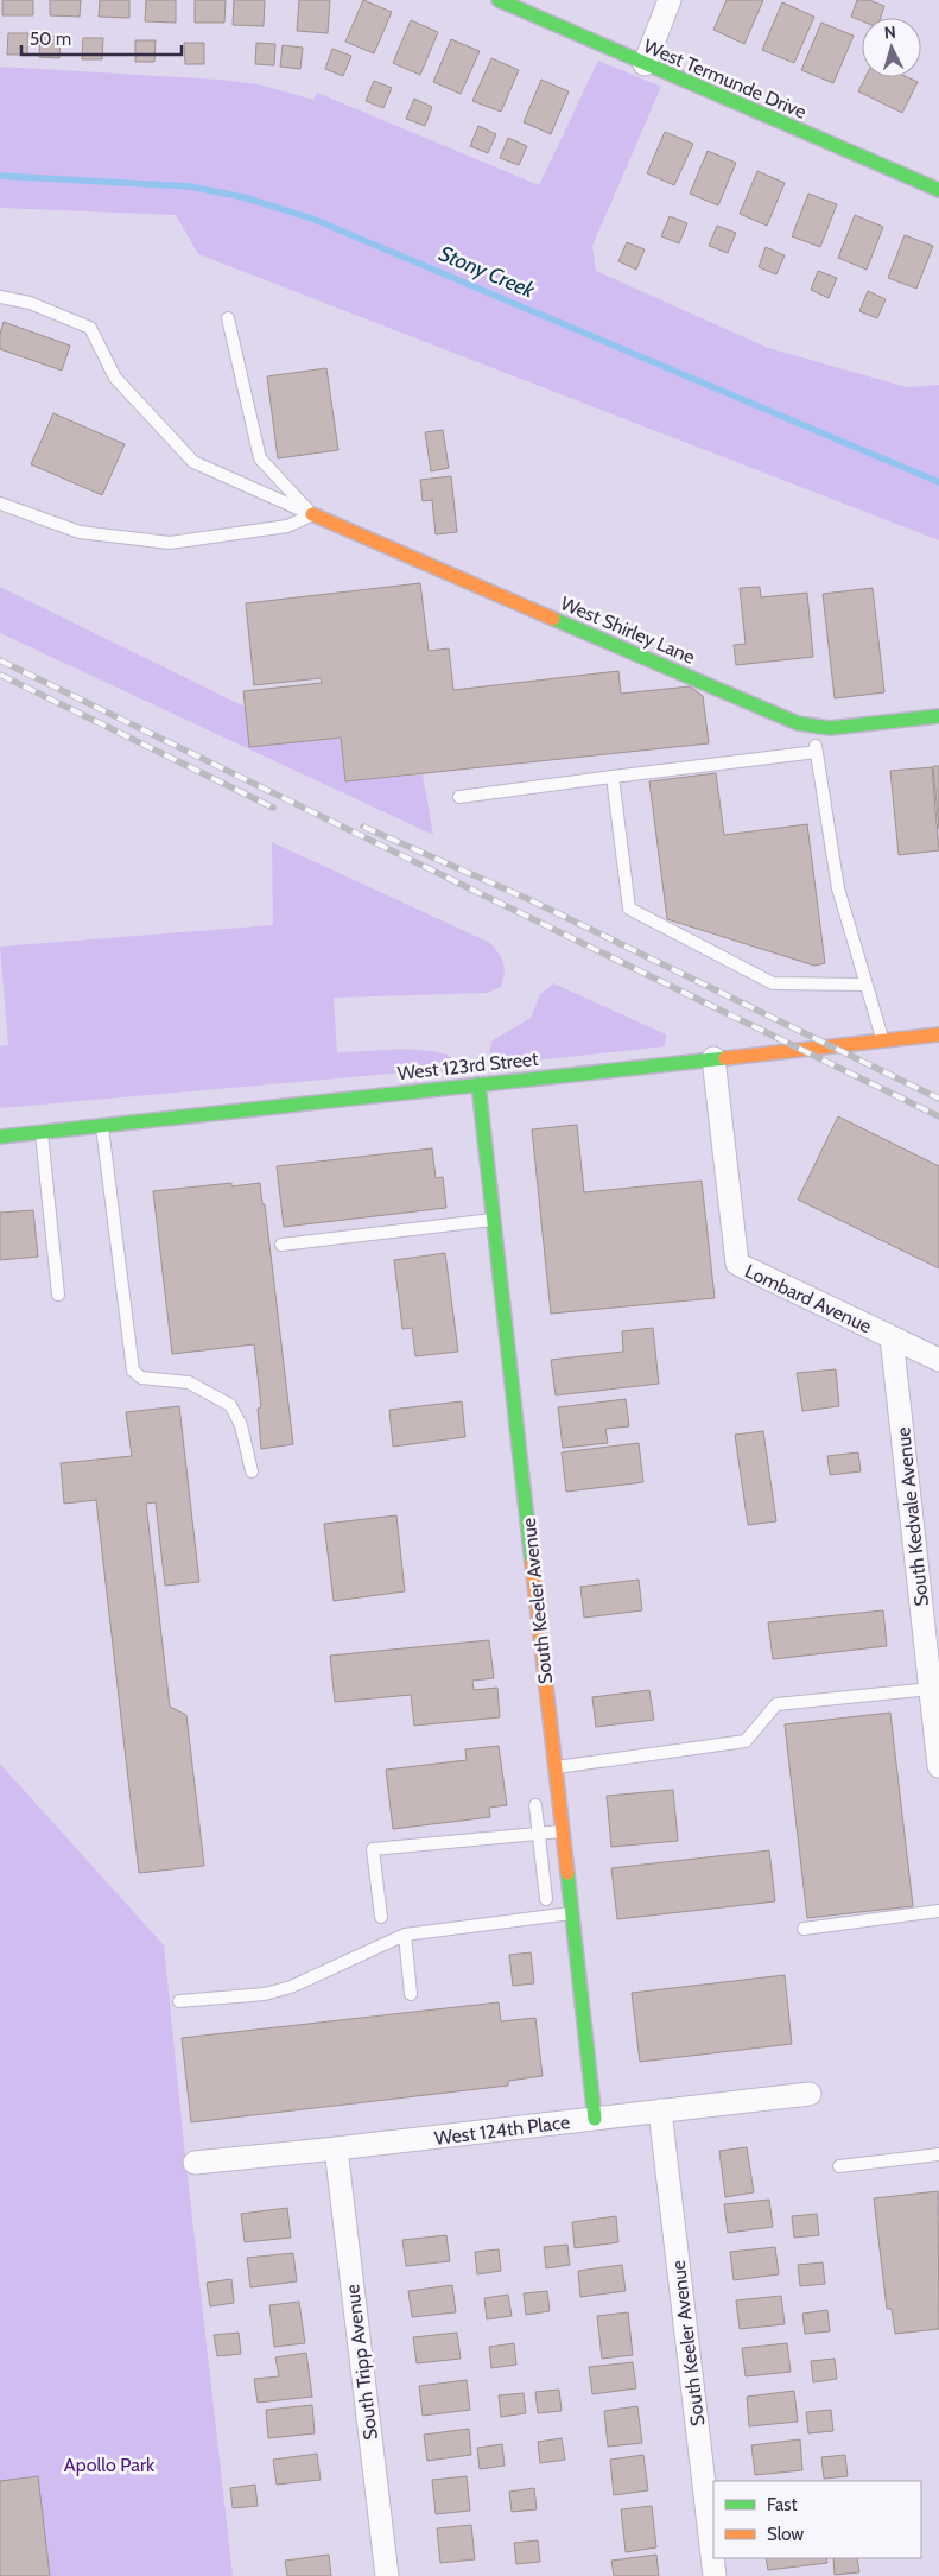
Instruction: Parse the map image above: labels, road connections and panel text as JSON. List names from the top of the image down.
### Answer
{
  "streets": {
    "street": [
      "West Termunde Drive",
      "West Shirley Lane",
      "West 123rd Street",
      "Lombard Avenue",
      "South Kedvale Avenue",
      "South Keeler Avenue",
      "West 124th Place",
      "South Tripp Avenue"
    ]
  },
  "crossings": [
    ["West 123rd Street", "Lombard Avenue"],
    ["West 123rd Street", "South Keeler Avenue"],
    ["Lombard Avenue", "South Kedvale Avenue"],
    ["South Keeler Avenue", "West 124th Place"],
    ["West 124th Place", "South Tripp Avenue"]
  ],
  "water": ["Stony Creek"],
  "parks": ["Apollo Park"],
  "legend": ["Fast", "Slow"],
  "scale_bar": "50 m",
  "north": "top"
}
